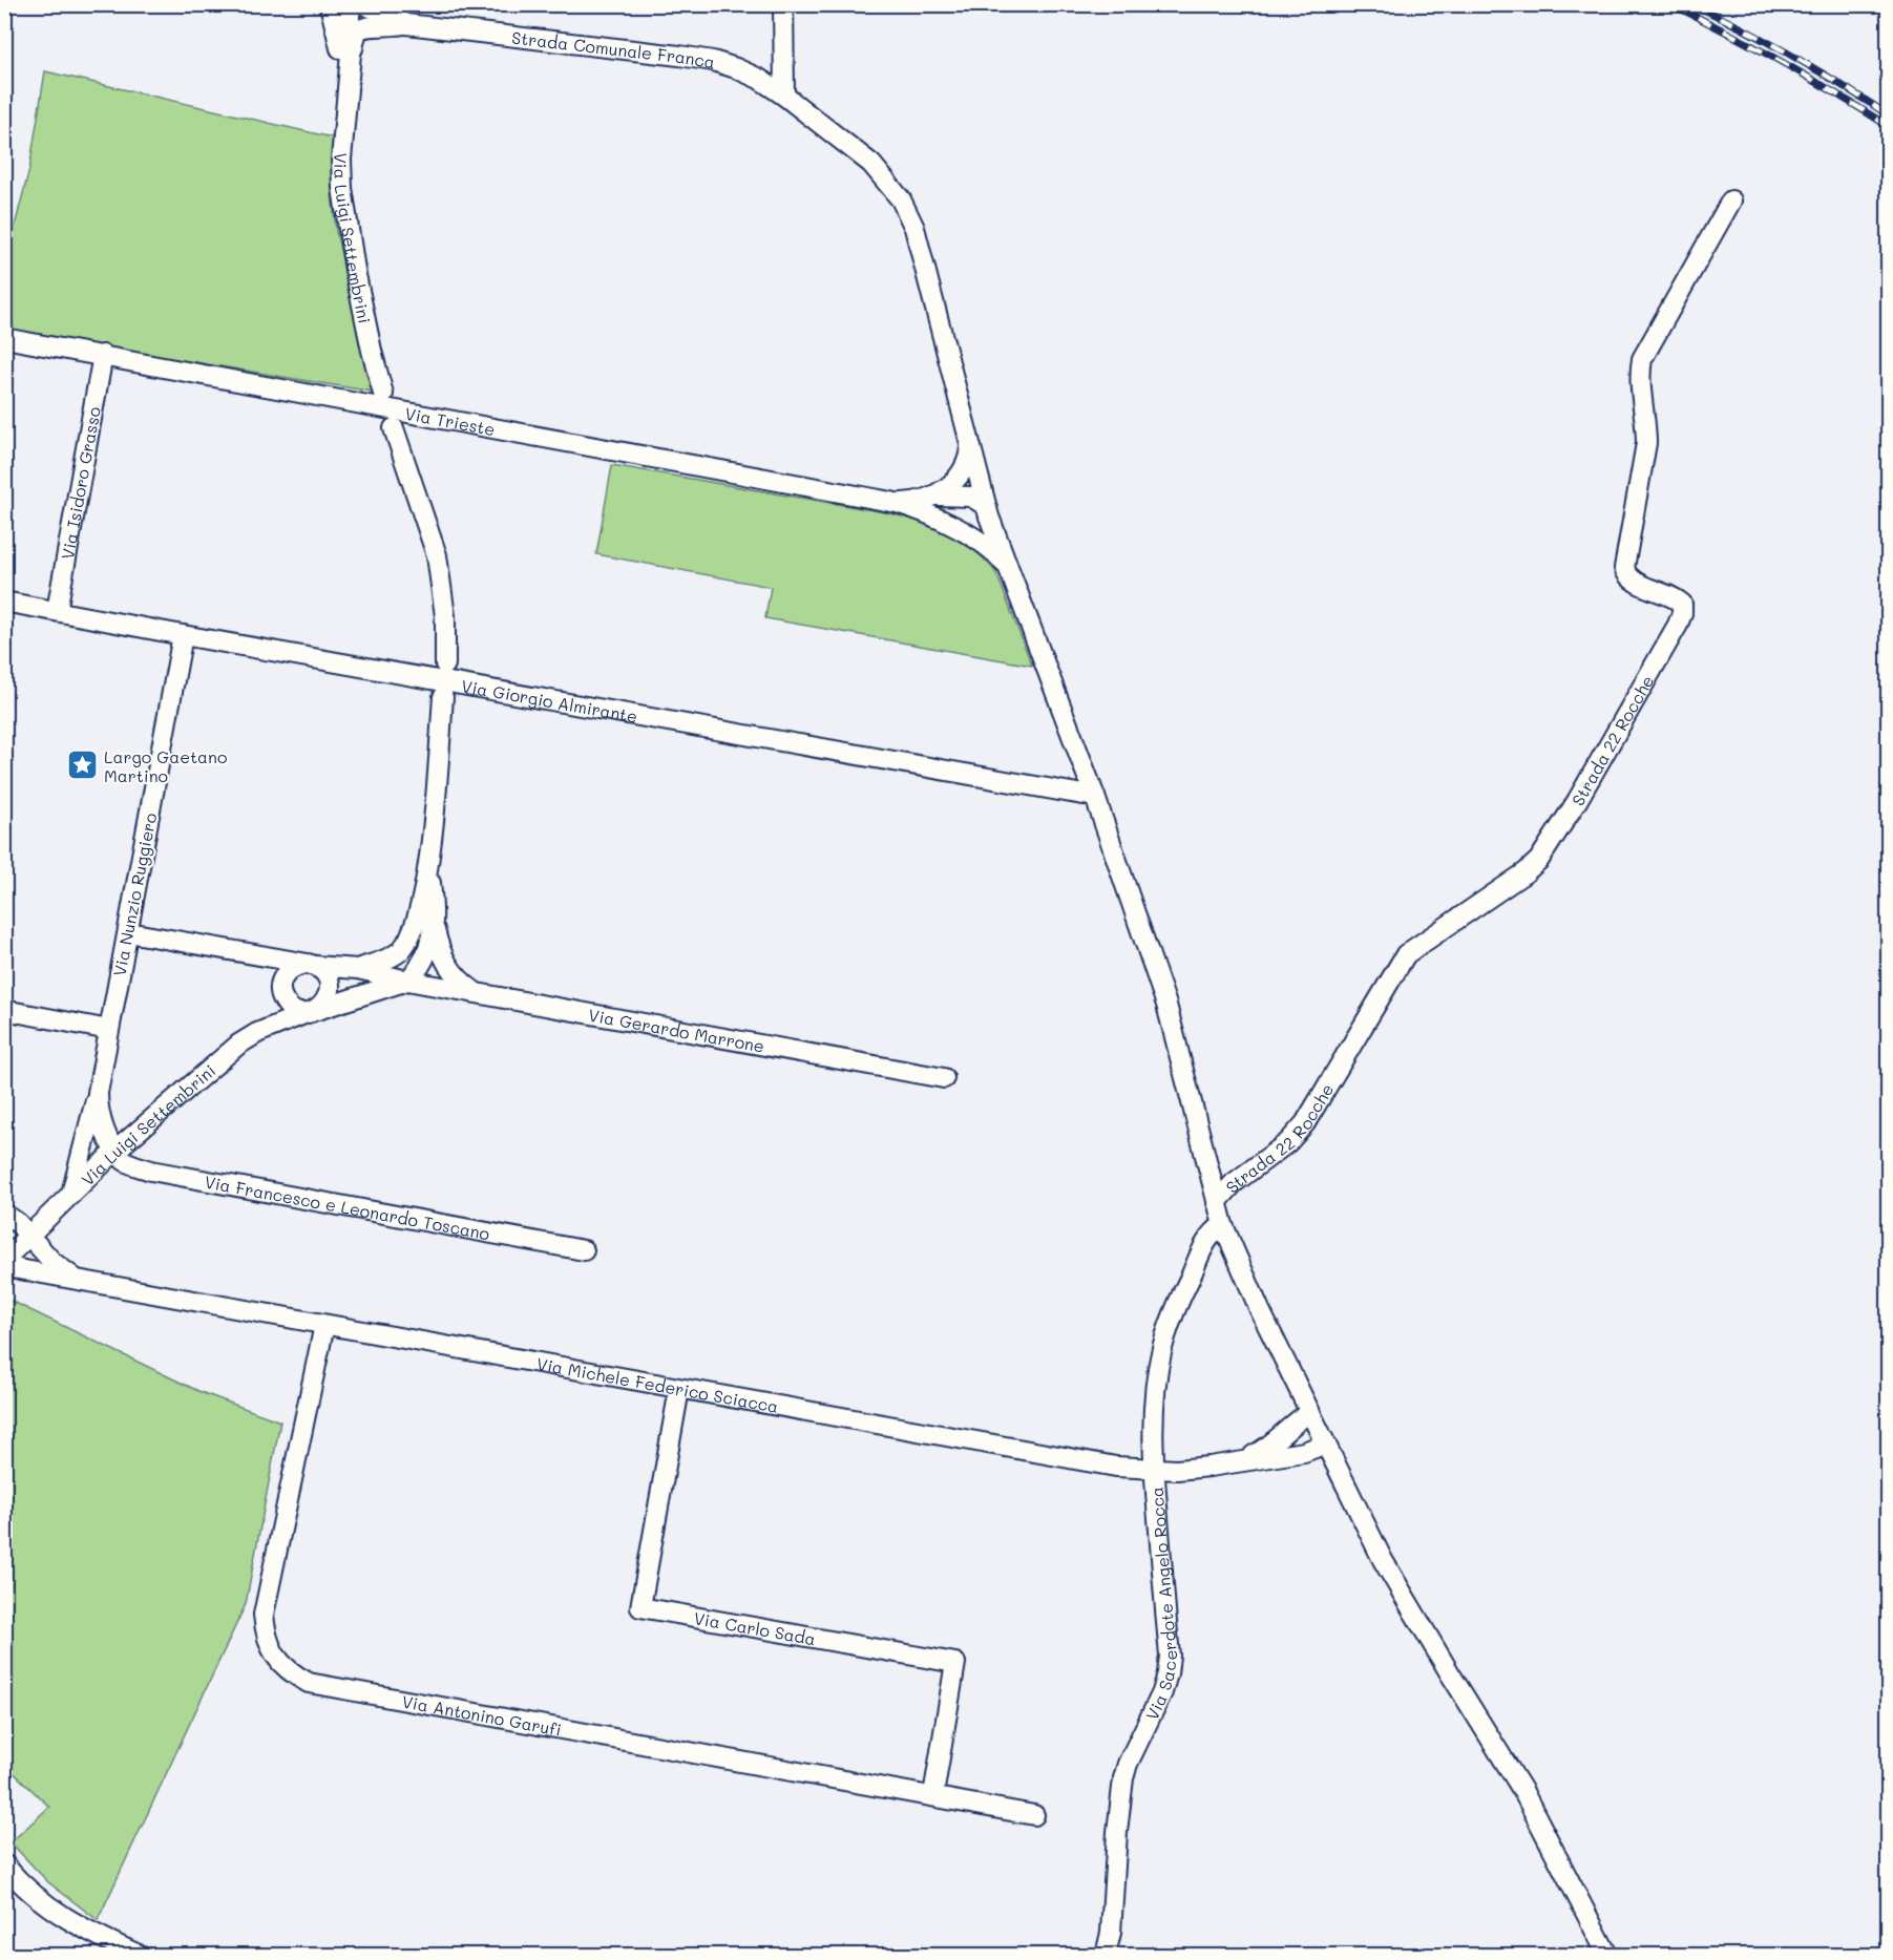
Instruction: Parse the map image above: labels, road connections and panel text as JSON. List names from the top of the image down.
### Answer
{
  "streets": {
    "street": [
      "Strada Comunale Franca",
      "Via Luigi Settembrini",
      "Via Trieste",
      "Via Isidoro Grasso",
      "Via Giorgio Almirante",
      "Strada 22 Rocche",
      "Via Nunzio Ruggiero",
      "Via Gerardo Marrone",
      "Via Francesco e Leonardo Toscano",
      "Via Michele Federico Sciacca",
      "Via Sacerdote Angelo Rocca",
      "Via Carlo Sada",
      "Via Antonino Garufi"
    ]
  },
  "crossings": [
    ["Strada Comunale Franca", "Via Giorgio Almirante"],
    ["Strada Comunale Franca", "Strada 22 Rocche"],
    ["Strada Comunale Franca", "Via Sacerdote Angelo Rocca"],
    ["Via Luigi Settembrini", "Via Nunzio Ruggiero"],
    ["Via Luigi Settembrini", "Via Gerardo Marrone"],
    ["Via Luigi Settembrini", "Via Francesco e Leonardo Toscano"],
    ["Via Trieste", "Via Isidoro Grasso"],
    ["Via Isidoro Grasso", "Via Giorgio Almirante"],
    ["Via Giorgio Almirante", "Via Nunzio Ruggiero"],
    ["Via Nunzio Ruggiero", "Via Francesco e Leonardo Toscano"],
    ["Via Michele Federico Sciacca", "Via Sacerdote Angelo Rocca"],
    ["Via Michele Federico Sciacca", "Via Carlo Sada"],
    ["Via Michele Federico Sciacca", "Via Antonino Garufi"],
    ["Via Carlo Sada", "Via Antonino Garufi"]
  ],
  "places": {
    "place": ["Largo Gaetano Martino"]
  }
}
